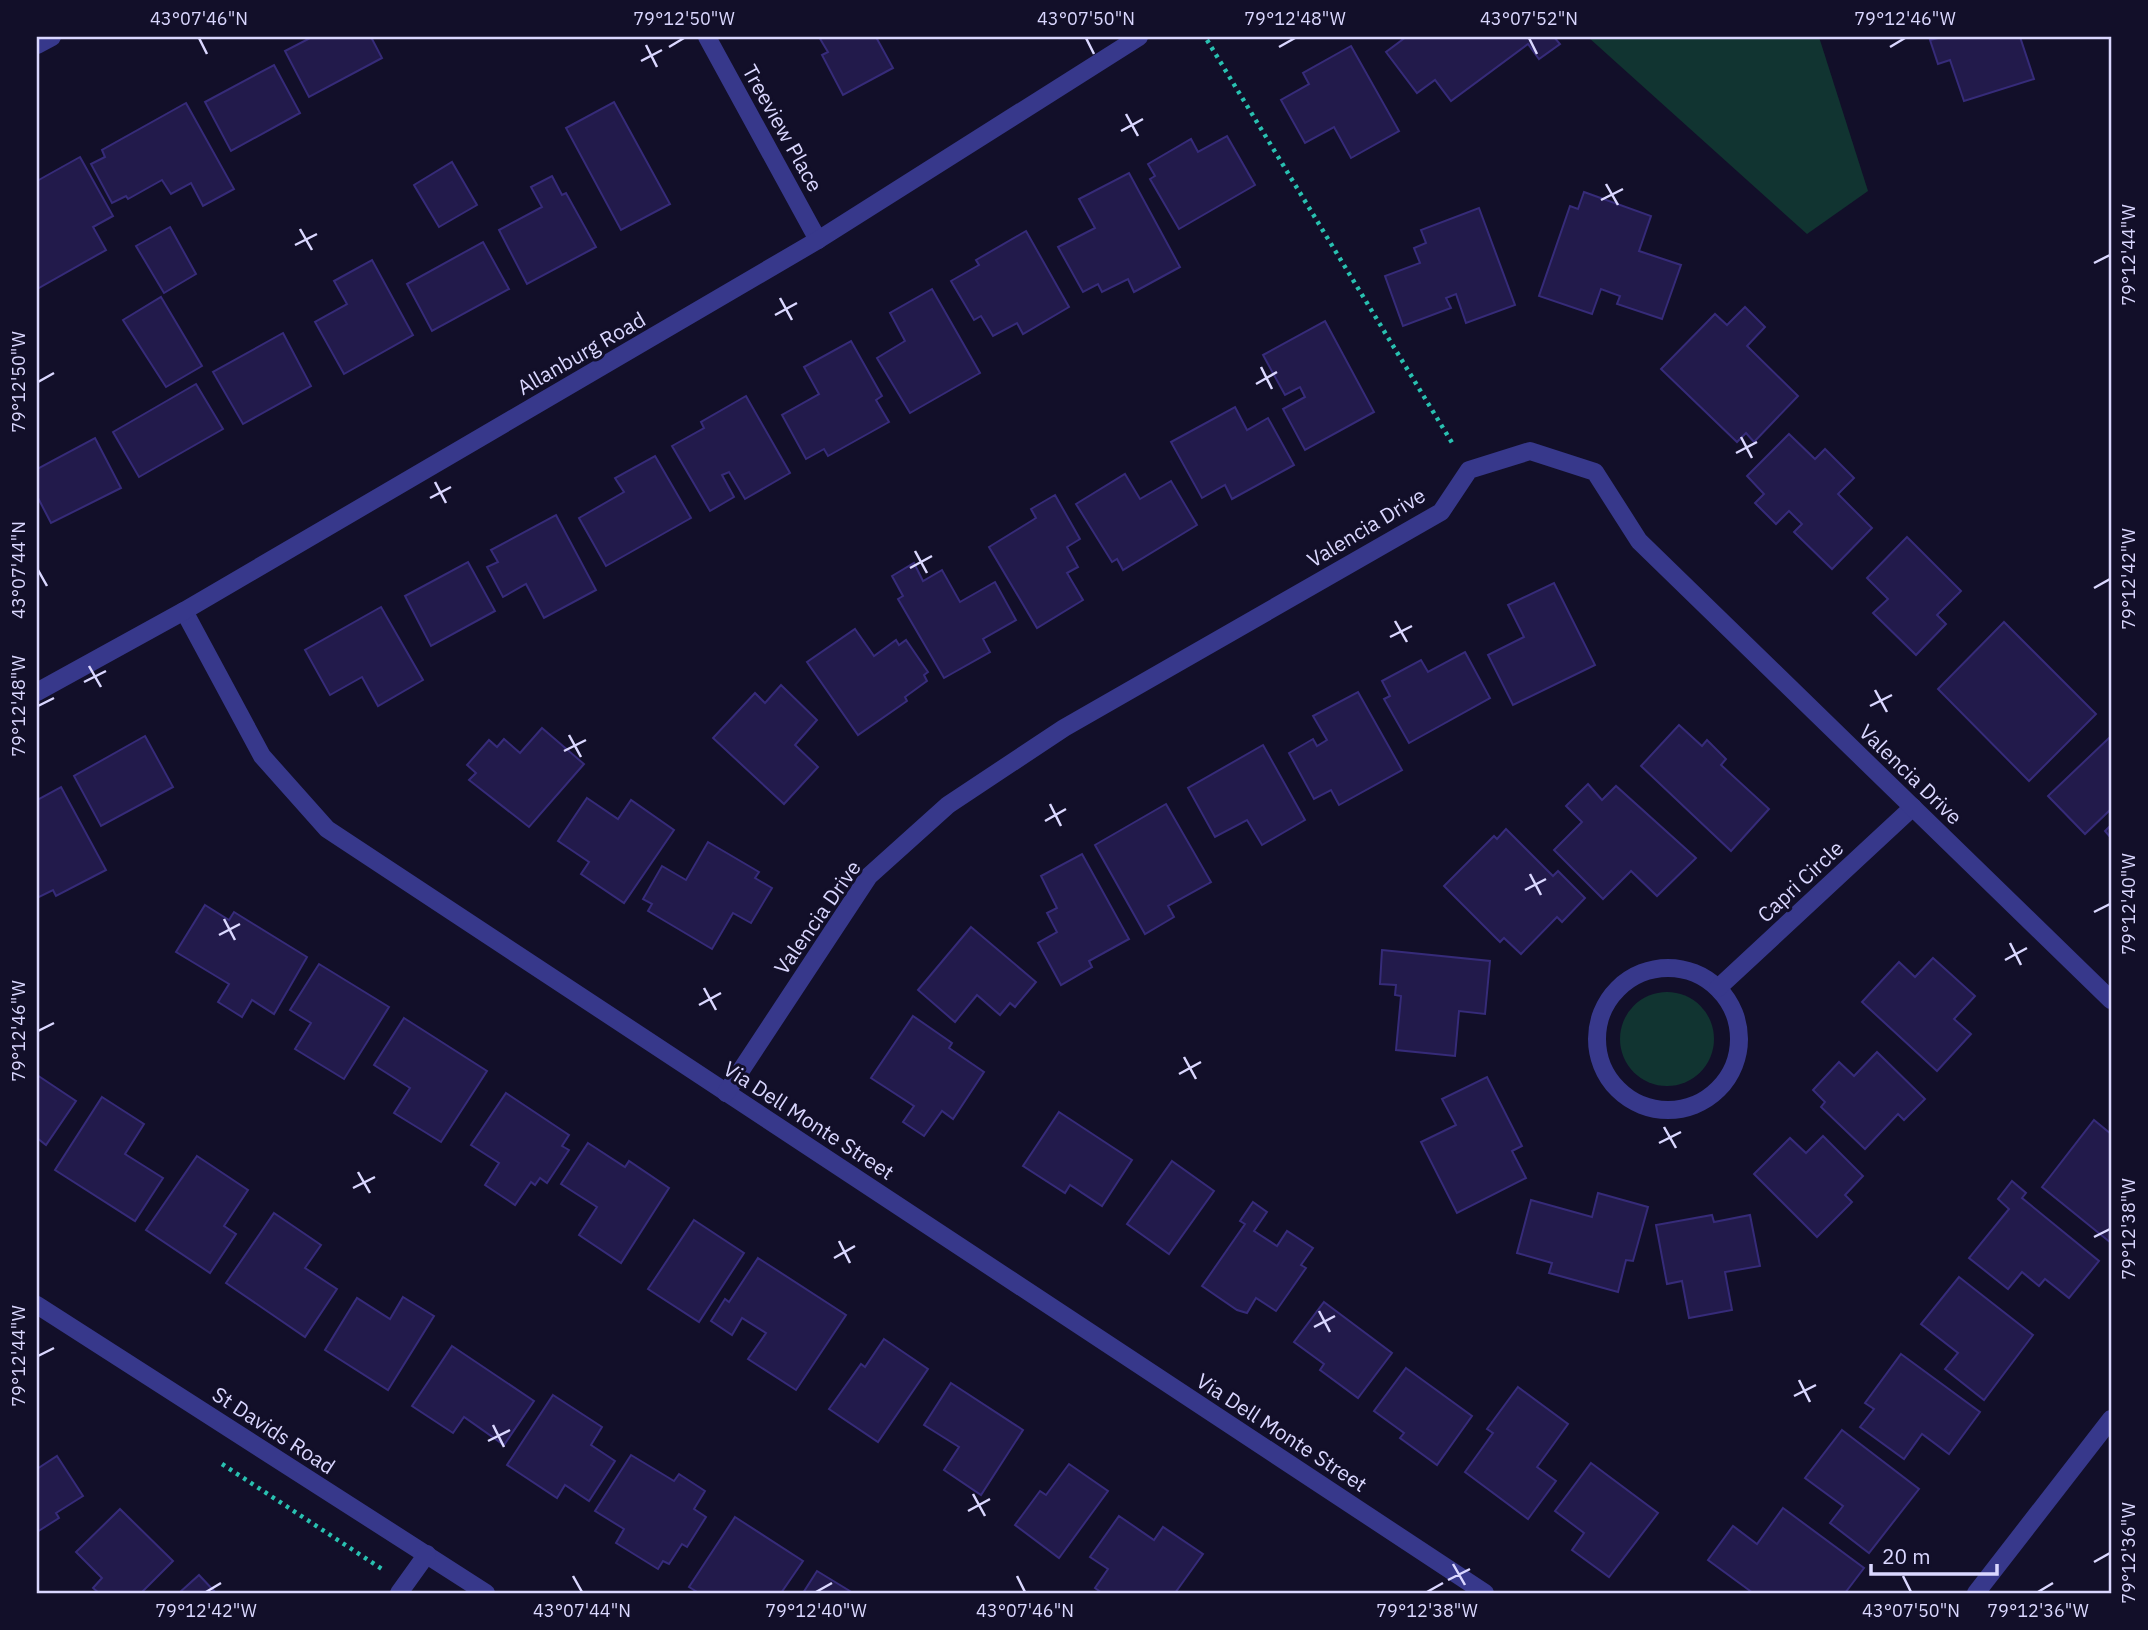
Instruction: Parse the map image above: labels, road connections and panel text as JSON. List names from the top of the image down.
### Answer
{
  "streets": {
    "street": [
      "Treeview Place",
      "Allanburg Road",
      "Valencia Drive",
      "Capri Circle",
      "Via Dell Monte Street",
      "St Davids Road"
    ]
  },
  "crossings": [
    ["Treeview Place", "Allanburg Road"],
    ["Allanburg Road", "Via Dell Monte Street"],
    ["Valencia Drive", "Capri Circle"],
    ["Valencia Drive", "Via Dell Monte Street"]
  ],
  "scale_bar": "20 m",
  "coordinates": [
    "43°07'46\"N",
    "79°12'50\"W",
    "43°07'50\"N",
    "79°12'48\"W",
    "43°07'52\"N",
    "79°12'46\"W",
    "79°12'44\"W",
    "43°07'44\"N",
    "79°12'42\"W",
    "79°12'40\"W",
    "79°12'38\"W",
    "79°12'36\"W"
  ]
}
